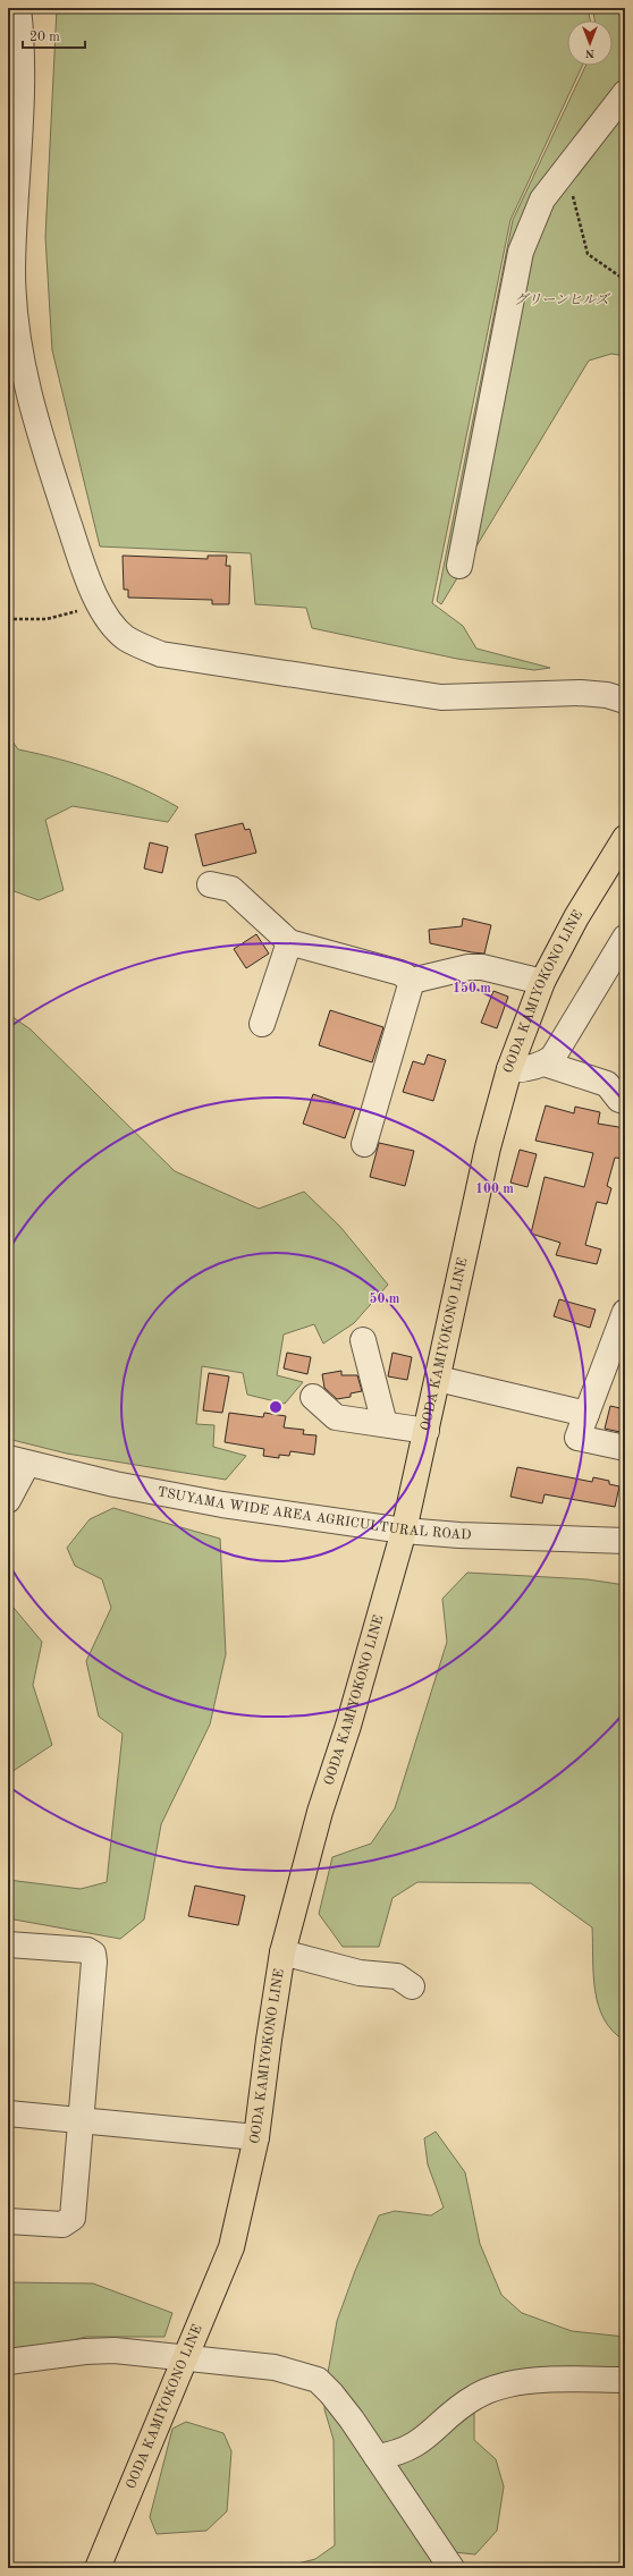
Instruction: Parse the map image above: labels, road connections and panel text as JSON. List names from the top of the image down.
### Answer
{
  "streets": {
    "main road": ["OODA KAMIYOKONO LINE"],
    "street": ["TSUYAMA WIDE AREA AGRICULTURAL ROAD"]
  },
  "crossings": [
    ["OODA KAMIYOKONO LINE", "TSUYAMA WIDE AREA AGRICULTURAL ROAD"]
  ],
  "parks": ["グリーンヒルズ"],
  "scale_bar": "20 m",
  "north": "bottom",
  "rings": ["150 m", "100 m", "50 m"]
}
